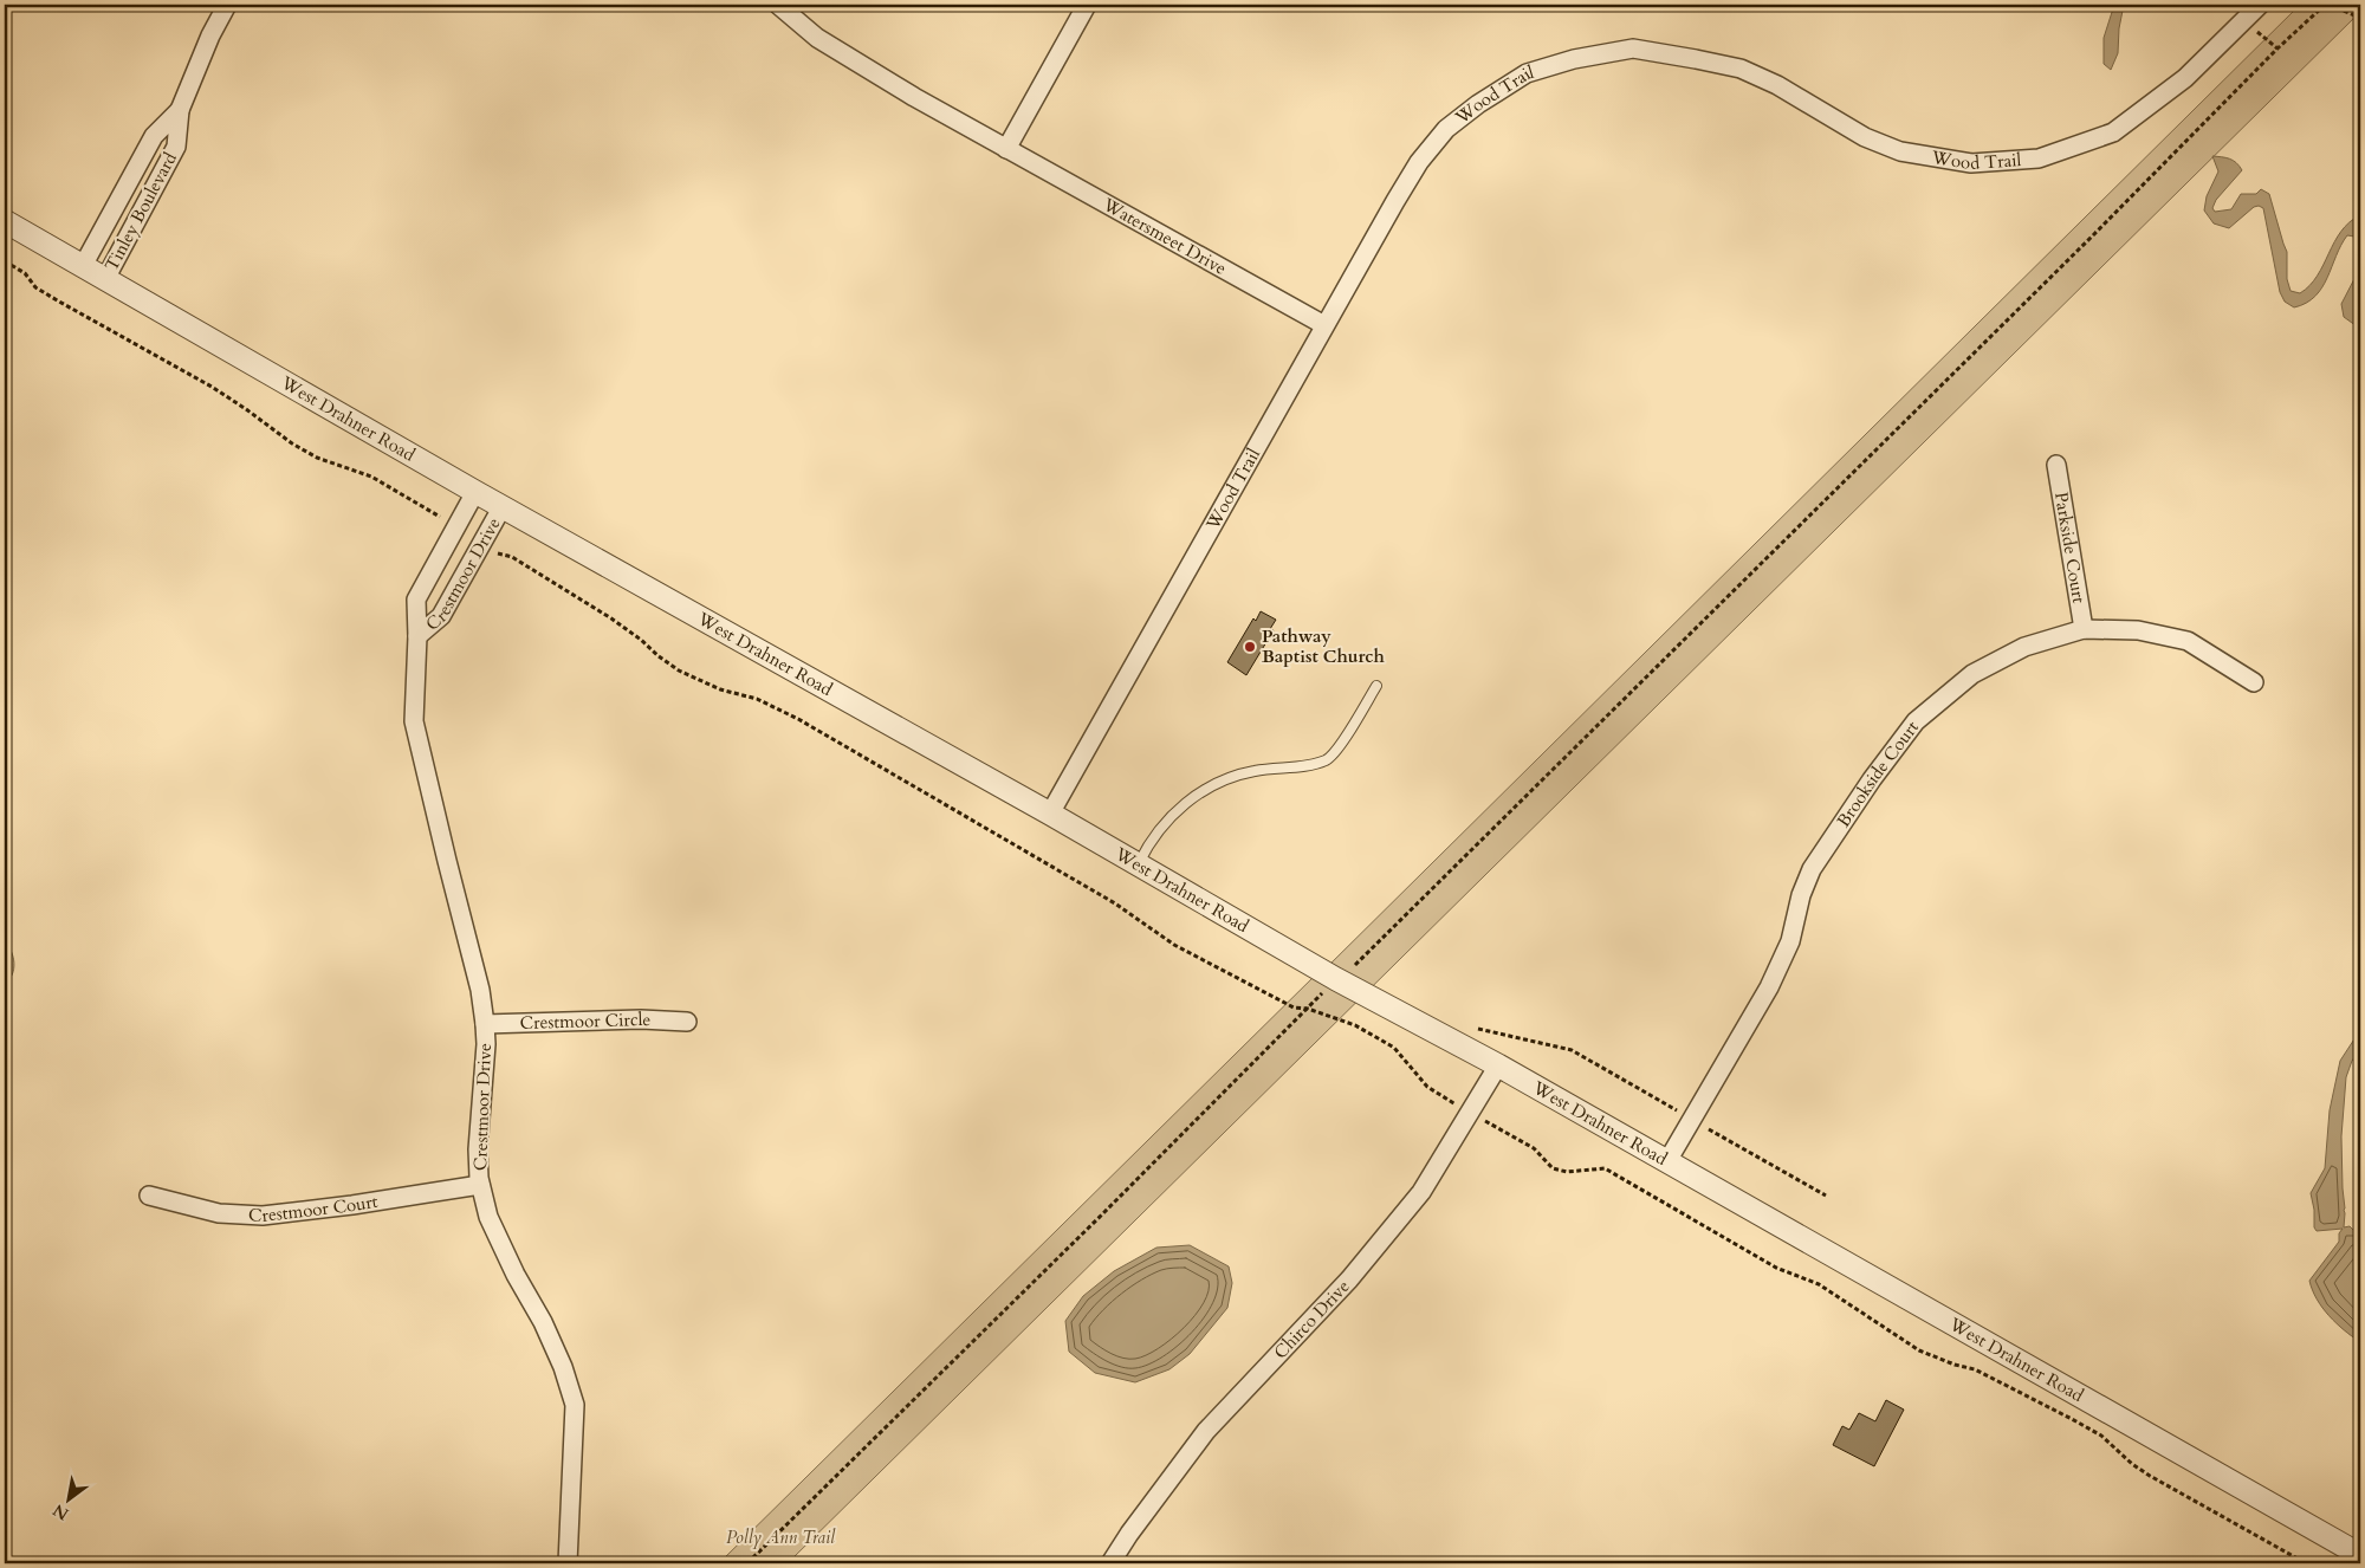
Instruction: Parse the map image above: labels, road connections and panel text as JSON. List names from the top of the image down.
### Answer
{
  "streets": {
    "street": [
      "Wood Trail",
      "Tinley Boulevard",
      "Watersmeet Drive",
      "West Drahner Road",
      "Parkside Court",
      "Crestmoor Drive",
      "Brookside Court",
      "Crestmoor Circle",
      "Crestmoor Court",
      "Chirco Drive"
    ]
  },
  "crossings": [
    ["Wood Trail", "Watersmeet Drive"],
    ["Wood Trail", "West Drahner Road"],
    ["Tinley Boulevard", "West Drahner Road"],
    ["West Drahner Road", "Crestmoor Drive"],
    ["West Drahner Road", "Brookside Court"],
    ["West Drahner Road", "Chirco Drive"],
    ["Parkside Court", "Brookside Court"],
    ["Crestmoor Drive", "Crestmoor Circle"],
    ["Crestmoor Drive", "Crestmoor Court"]
  ],
  "parks": ["Polly Ann Trail"],
  "places": ["Pathway Baptist Church"],
  "north": "bottom left"
}
